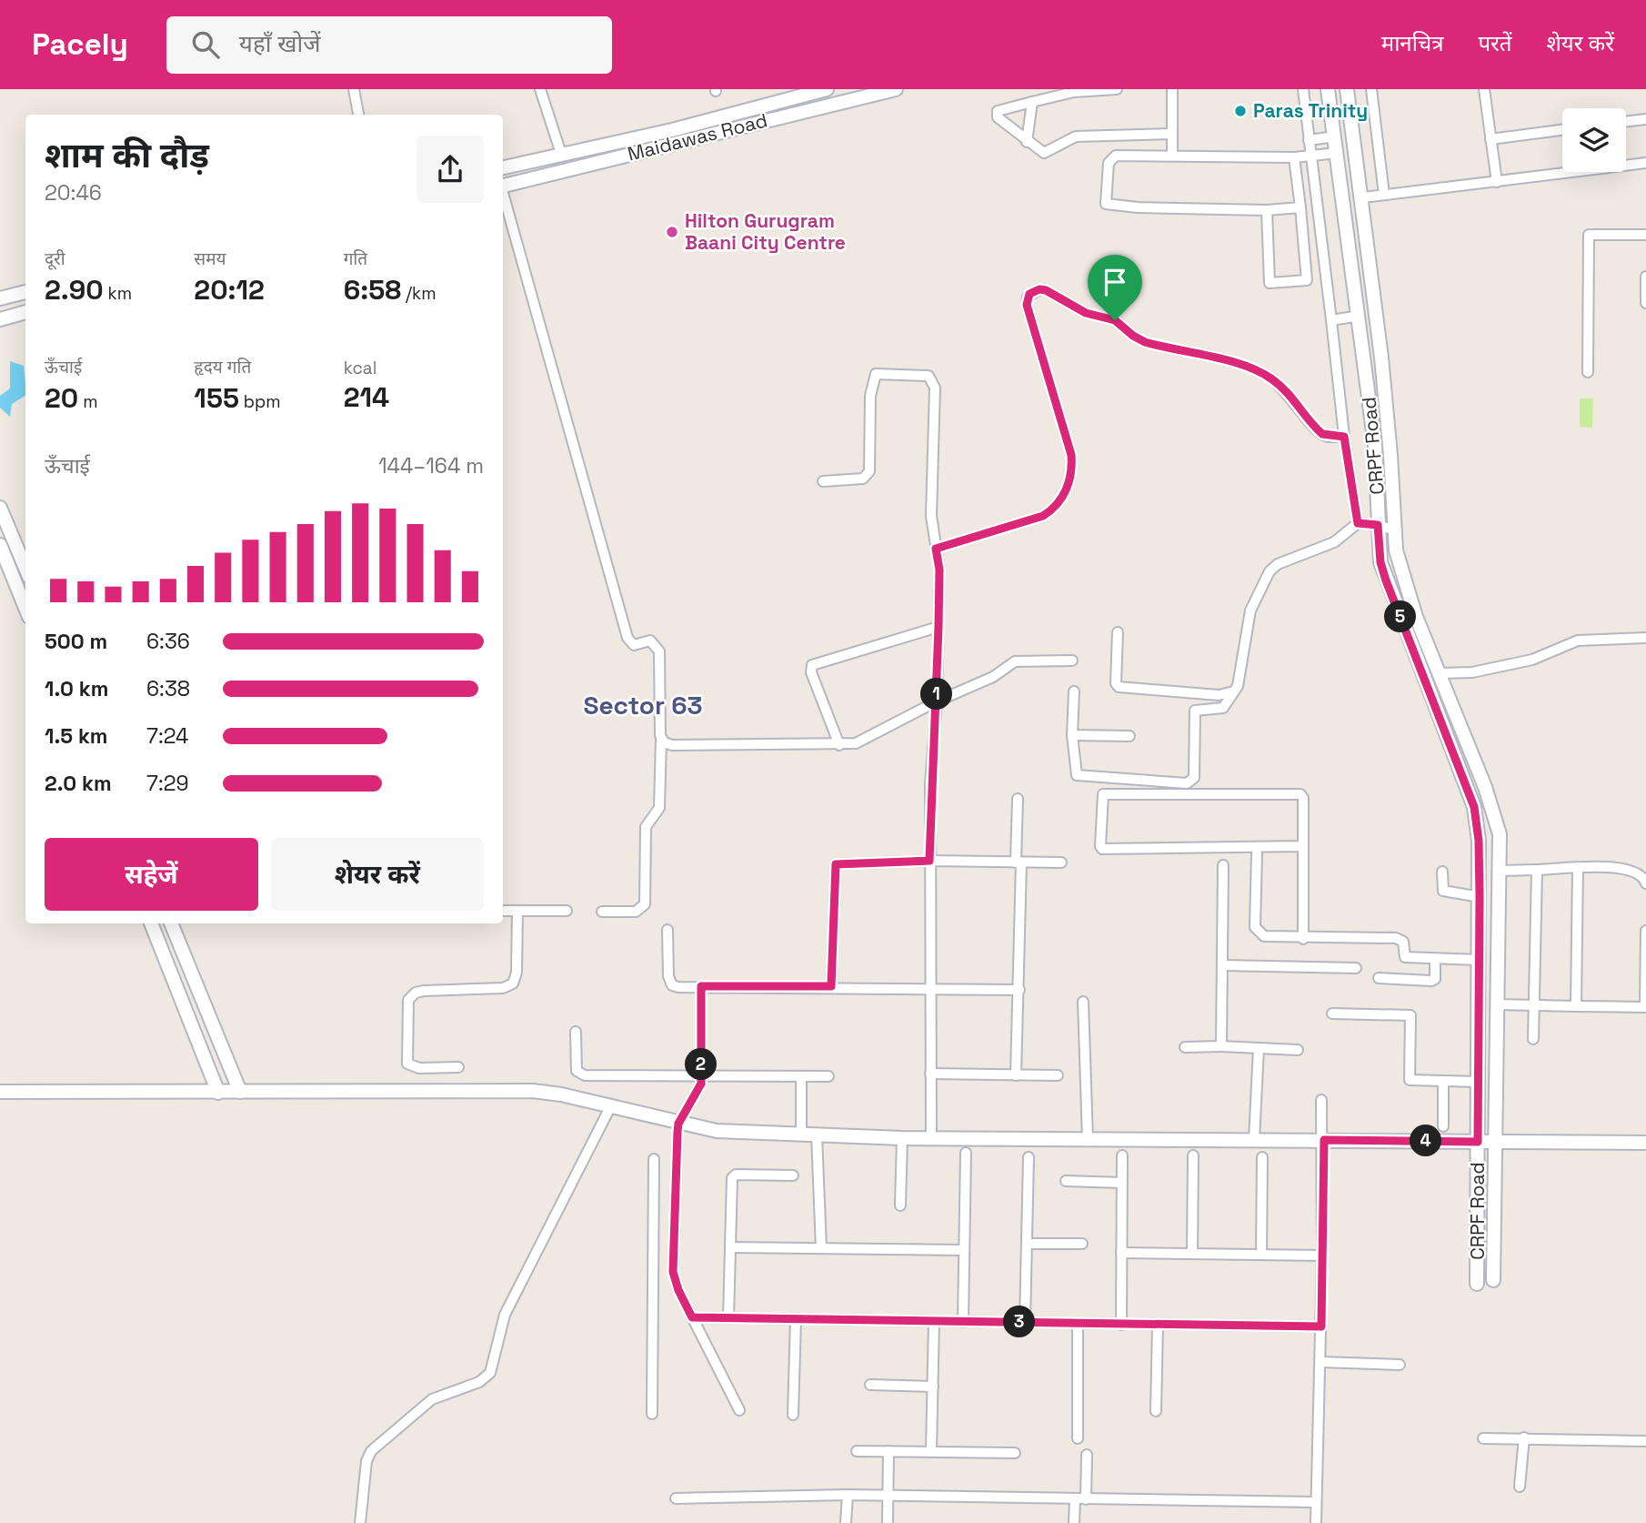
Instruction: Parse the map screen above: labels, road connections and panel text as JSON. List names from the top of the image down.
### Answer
{
  "streets": {
    "street": ["Maidawas Road", "CRPF Road"]
  },
  "districts": ["Sector 63"],
  "places": ["Paras Trinity", "Hilton Gurugram Baani City Centre"],
  "page": {
    "header": "Pacely",
    "search": "यहाँ खोजें",
    "nav": ["मानचित्र", "परतें", "शेयर करें"],
    "heading": ["शाम की दौड़", "20:46"],
    "stats": [
      ["दूरी", "2.90 km"],
      ["समय", "20:12"],
      ["गति", "6:58 /km"],
      ["ऊँचाई", "20 m"],
      ["हृदय गति", "155 bpm"],
      ["kcal", "214"]
    ],
    "chart": ["ऊँचाई", "144–164 m"],
    "pins": [
      "5",
      "1",
      "2",
      "4",
      "3"
    ],
    "list": [
      {
        "name": "500 m",
        "note": "6:36"
      },
      {
        "name": "1.0 km",
        "note": "6:38"
      },
      {
        "name": "1.5 km",
        "note": "7:24"
      },
      {
        "name": "2.0 km",
        "note": "7:29"
      }
    ],
    "buttons": ["सहेजें", "शेयर करें"]
  }
}
